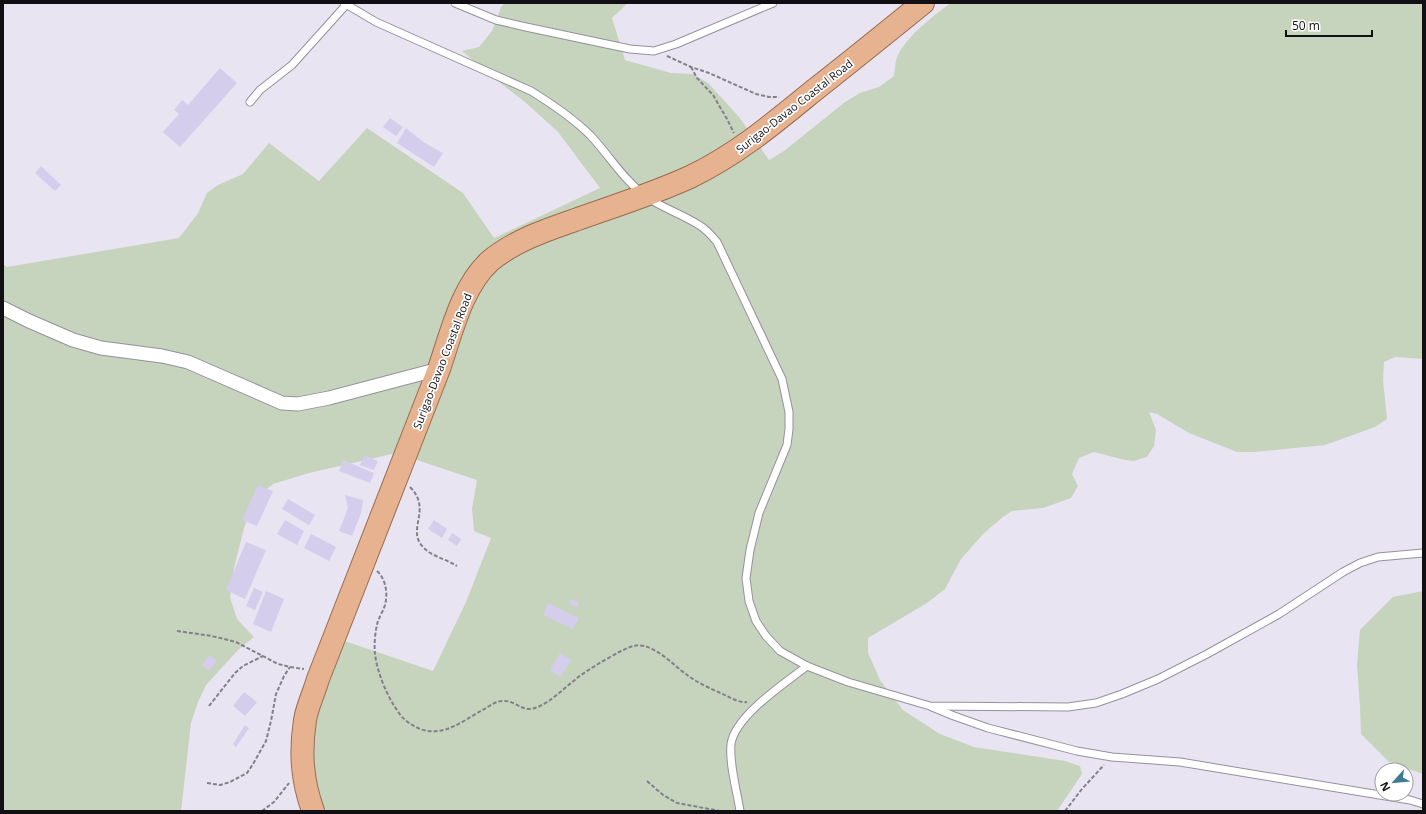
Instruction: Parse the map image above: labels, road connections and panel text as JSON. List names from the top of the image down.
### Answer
{
  "streets": {
    "highway": ["Surigao-Davao Coastal Road"]
  },
  "scale_bar": "50 m",
  "north": "bottom left"
}
